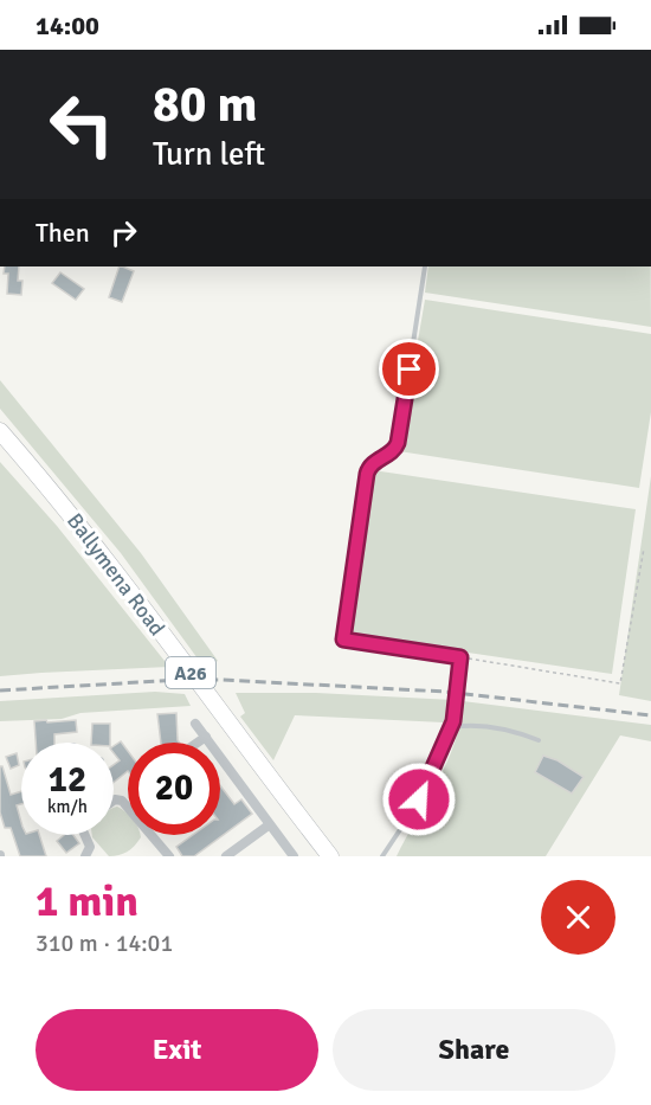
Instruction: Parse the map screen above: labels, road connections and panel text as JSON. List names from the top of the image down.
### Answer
{
  "streets": {
    "highway": ["Ballymena Road", "A26"]
  },
  "page": {
    "status": "14:00",
    "turn": ["80 m", "Turn left"],
    "then": "Then",
    "speed": "12 km/h",
    "limit": "20",
    "heading": ["1 min", "310 m · 14:01"],
    "buttons": ["Exit", "Share"]
  }
}
